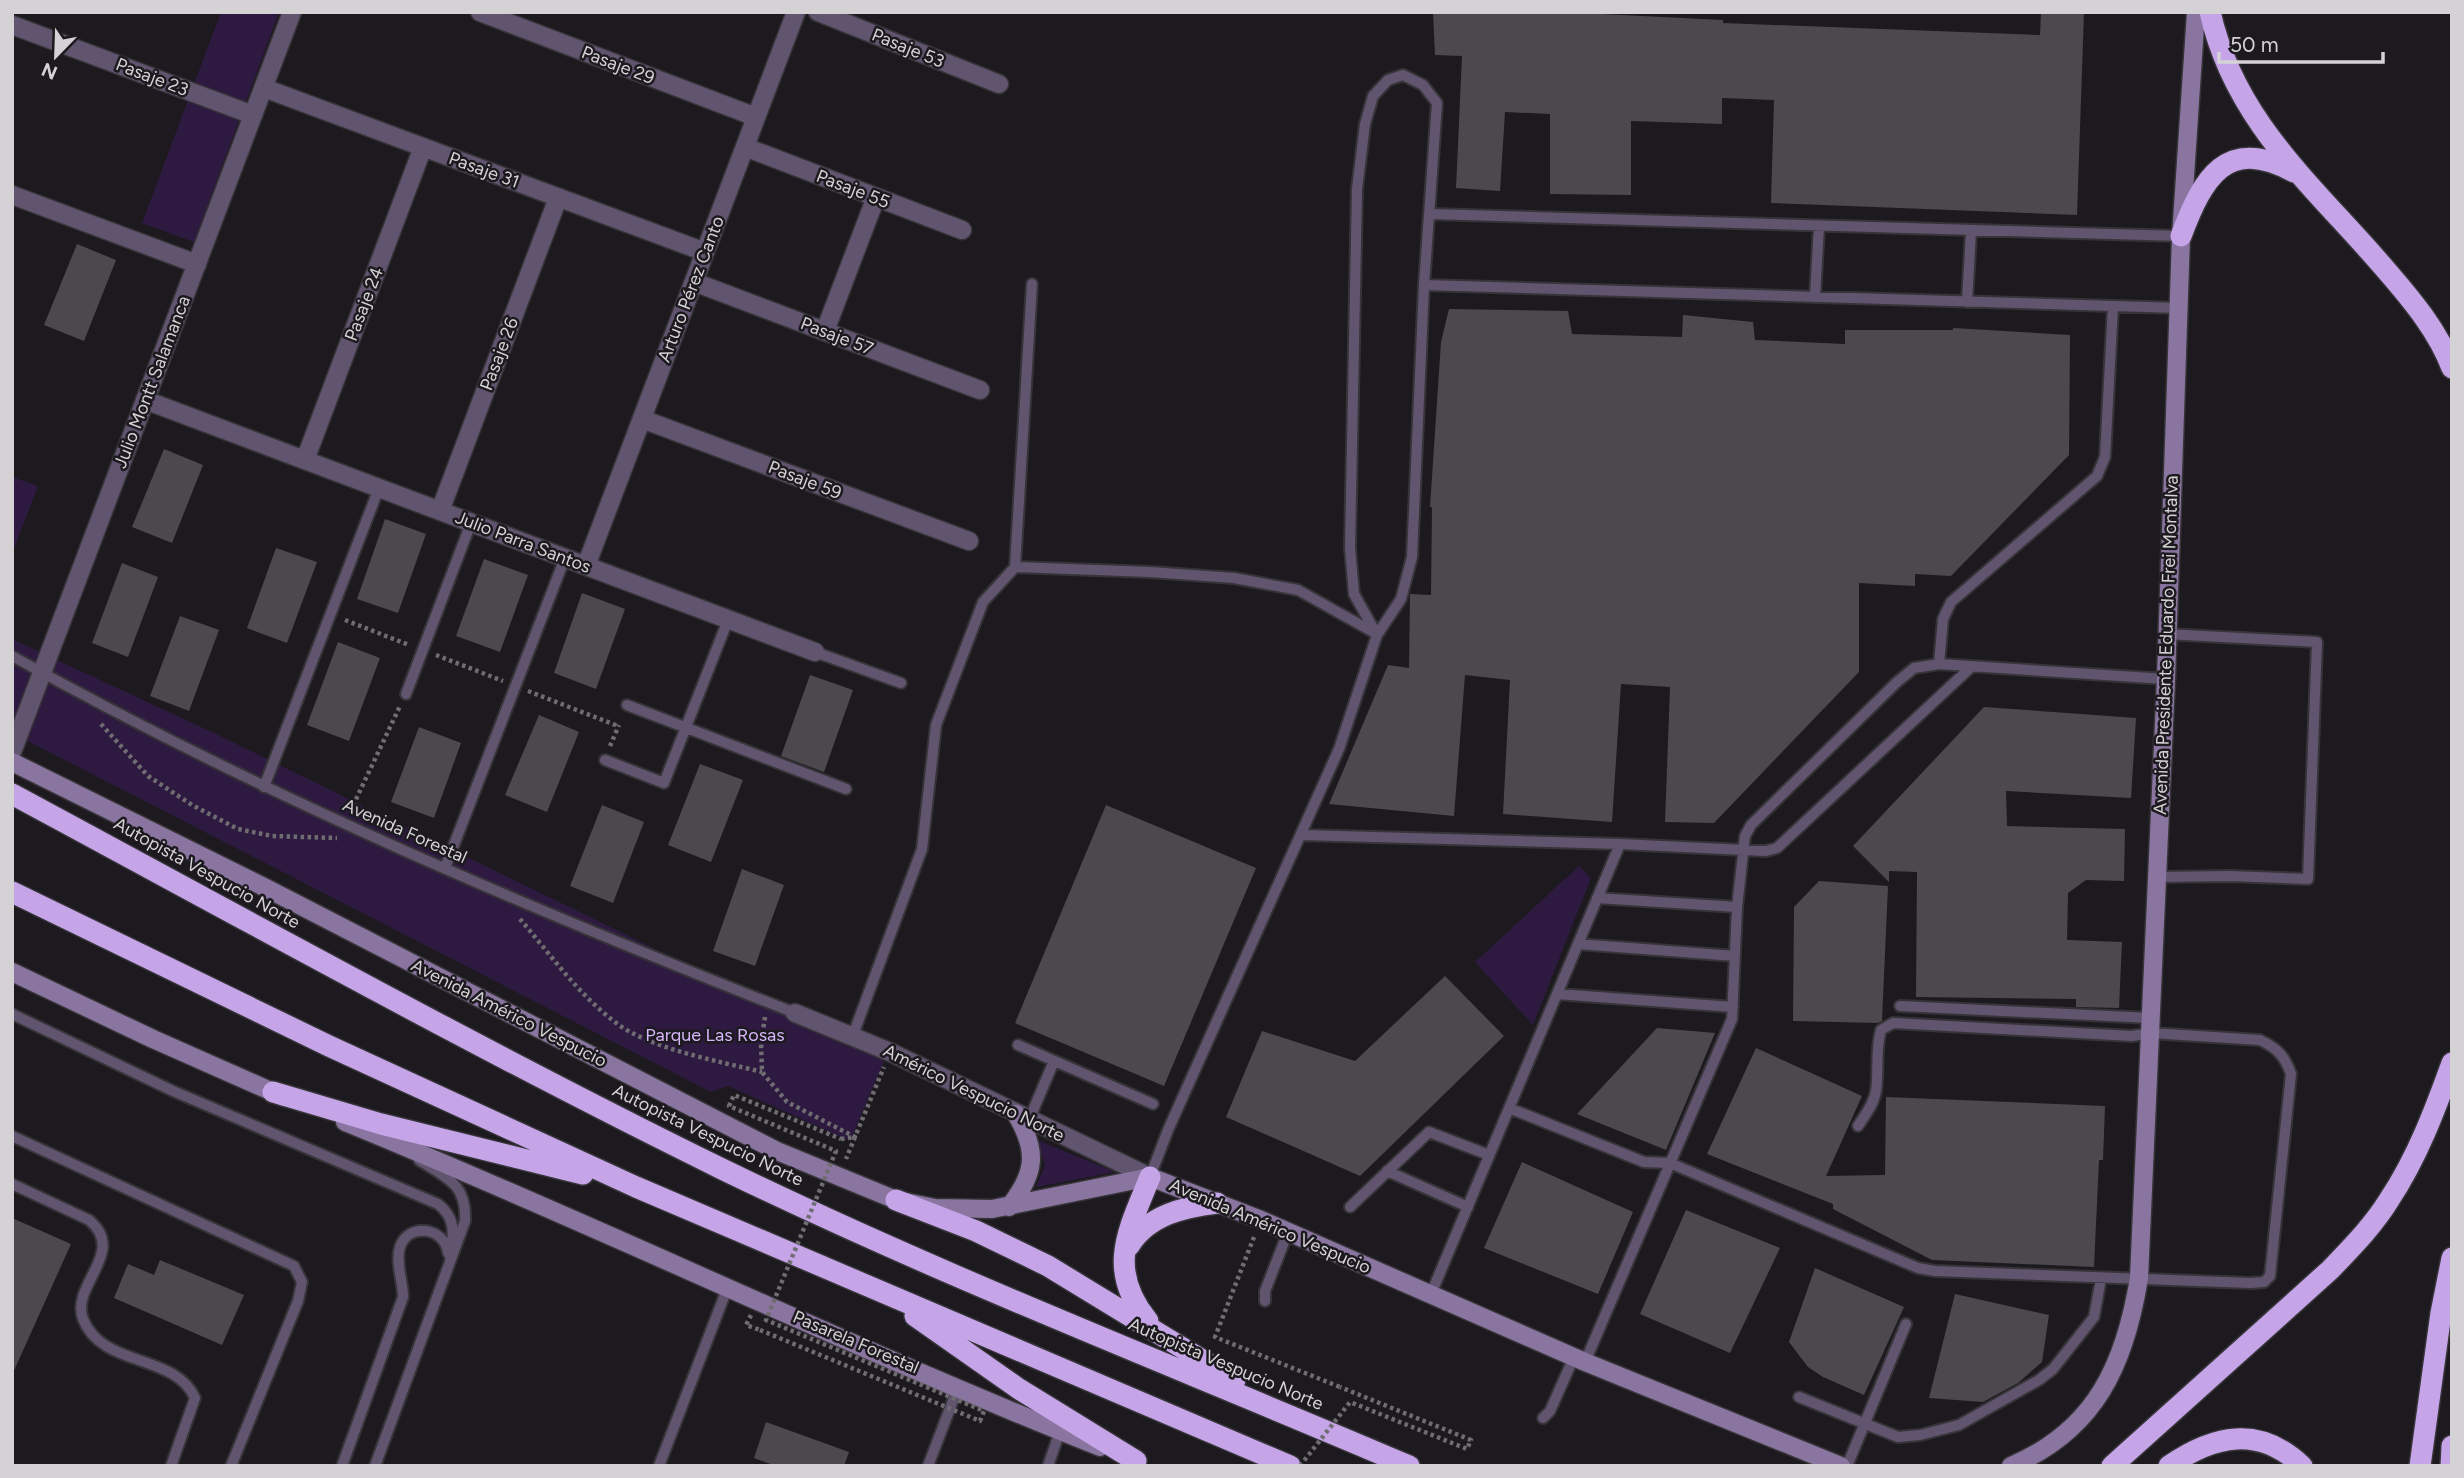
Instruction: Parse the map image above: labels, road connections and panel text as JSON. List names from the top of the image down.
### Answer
{
  "streets": {
    "highway": ["Autopista Vespucio Norte"],
    "main road": ["Avenida Presidente Eduardo Frei Montalva", "Avenida Américo Vespucio"],
    "street": [
      "Pasaje 53",
      "Pasaje 29",
      "Pasaje 23",
      "Pasaje 31",
      "Pasaje 55",
      "Arturo Pérez Canto",
      "Pasaje 24",
      "Pasaje 57",
      "Pasaje 26",
      "Julio Montt Salamanca",
      "Pasaje 59",
      "Julio Parra Santos",
      "Américo Vespucio Norte"
    ],
    "lane": ["Avenida Forestal"],
    "path": ["Pasarela Forestal"]
  },
  "crossings": [
    ["Pasaje 29", "Arturo Pérez Canto"],
    ["Pasaje 23", "Julio Montt Salamanca"],
    ["Pasaje 31", "Arturo Pérez Canto"],
    ["Pasaje 31", "Pasaje 24"],
    ["Pasaje 31", "Pasaje 26"],
    ["Pasaje 31", "Julio Montt Salamanca"],
    ["Pasaje 55", "Arturo Pérez Canto"],
    ["Arturo Pérez Canto", "Pasaje 57"],
    ["Arturo Pérez Canto", "Pasaje 59"],
    ["Arturo Pérez Canto", "Julio Parra Santos"],
    ["Pasaje 24", "Julio Parra Santos"],
    ["Pasaje 26", "Julio Parra Santos"],
    ["Julio Montt Salamanca", "Julio Parra Santos"],
    ["Julio Montt Salamanca", "Avenida Forestal"],
    ["Avenida Forestal", "Américo Vespucio Norte"],
    ["Avenida Américo Vespucio", "Américo Vespucio Norte"]
  ],
  "parks": ["Parque Las Rosas"],
  "scale_bar": "50 m",
  "north": "bottom left"
}
